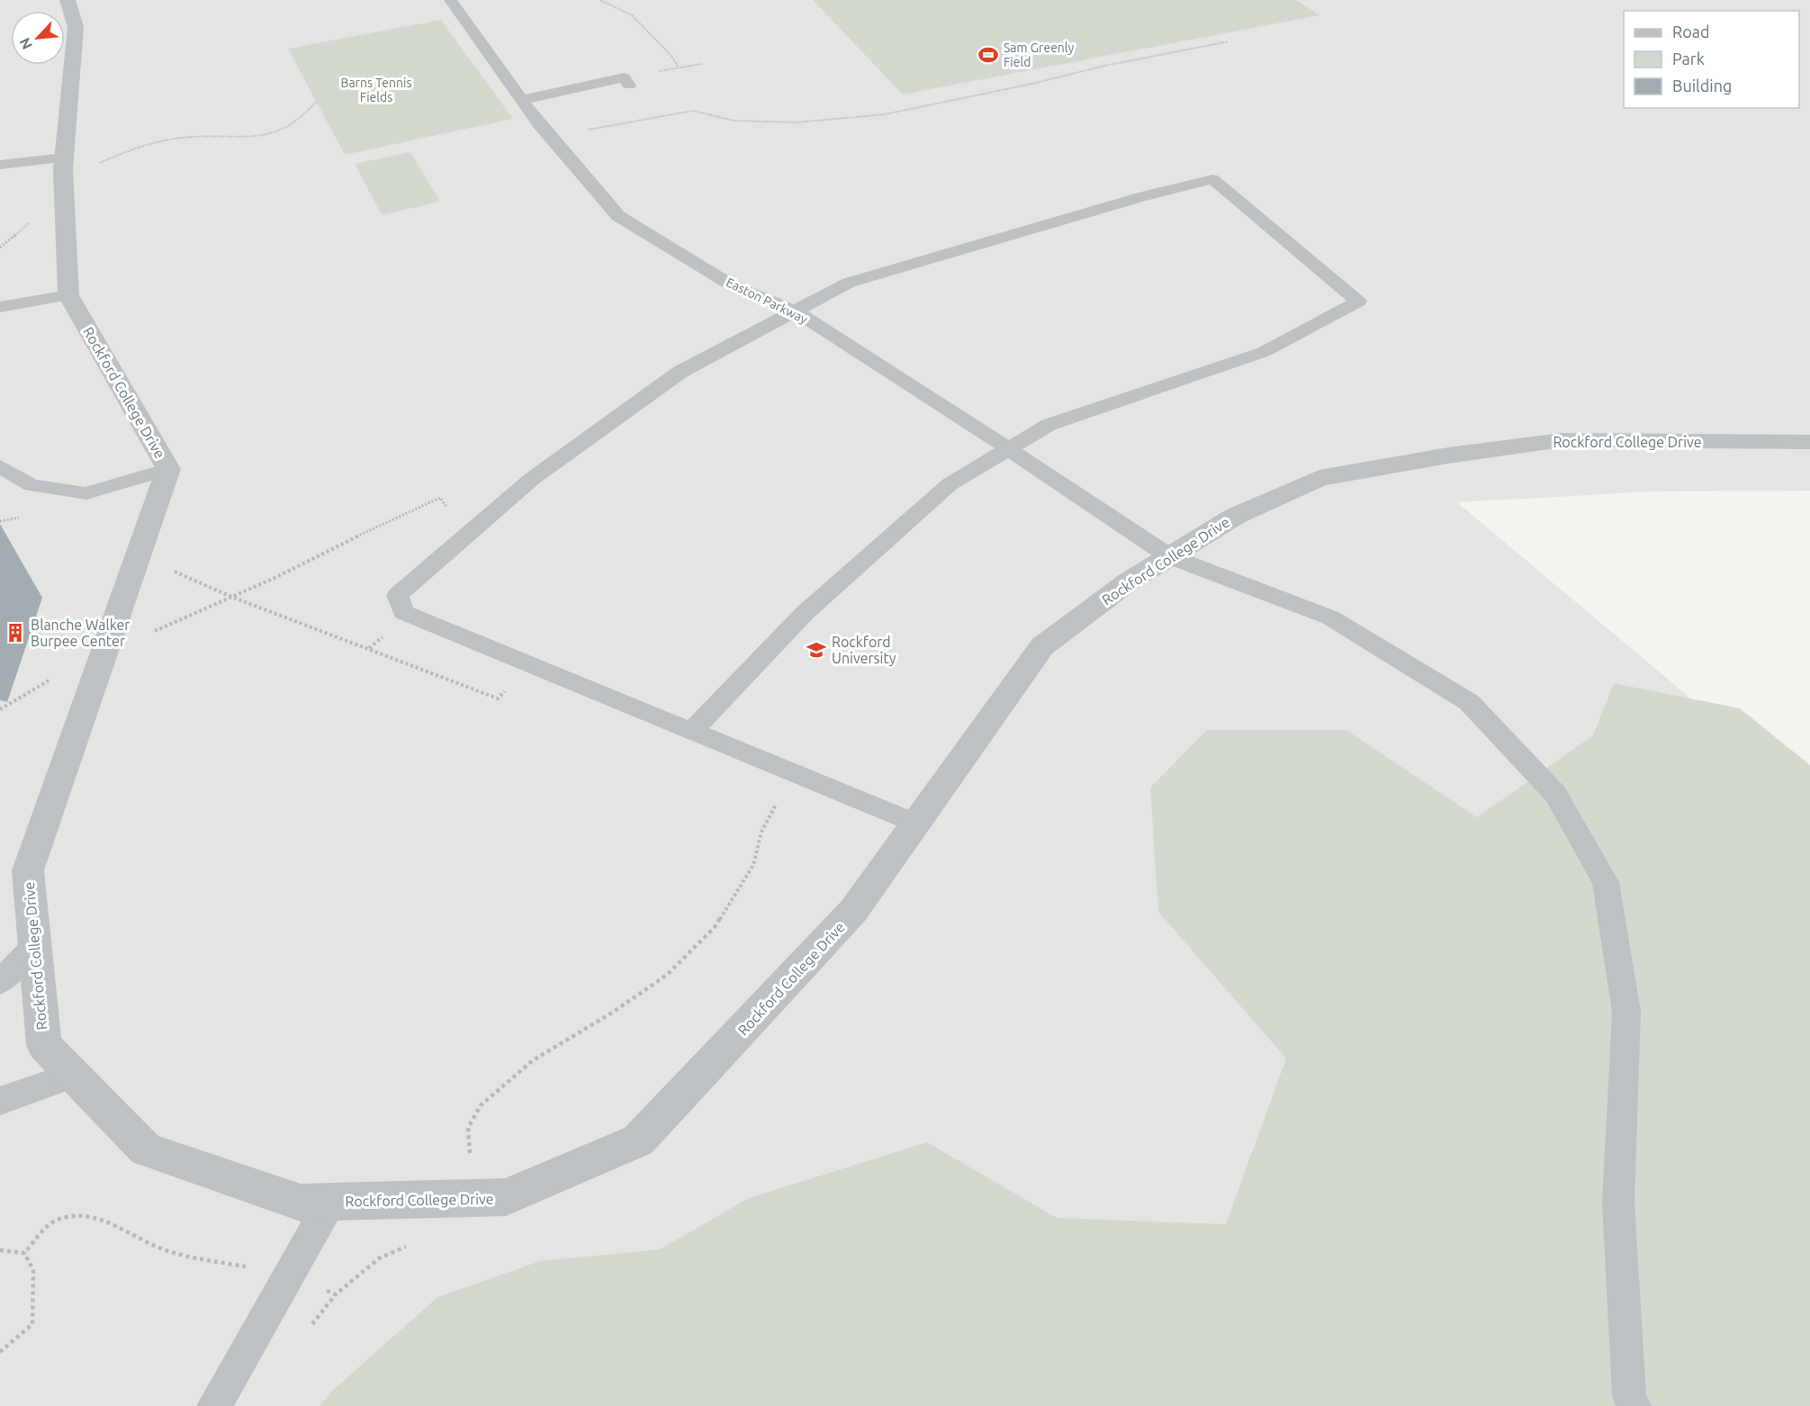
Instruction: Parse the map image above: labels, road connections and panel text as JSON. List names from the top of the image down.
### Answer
{
  "streets": {
    "street": ["Rockford College Drive"],
    "lane": ["Easton Parkway"]
  },
  "crossings": [
    ["Easton Parkway", "Rockford College Drive"]
  ],
  "parks": ["Barns Tennis Fields"],
  "places": {
    "sports": ["Sam Greenly Field"],
    "building": ["Blanche Walker Burpee Center"],
    "school or university": ["Rockford University"]
  },
  "legend": ["Road", "Park", "Building"],
  "north": "bottom left"
}
